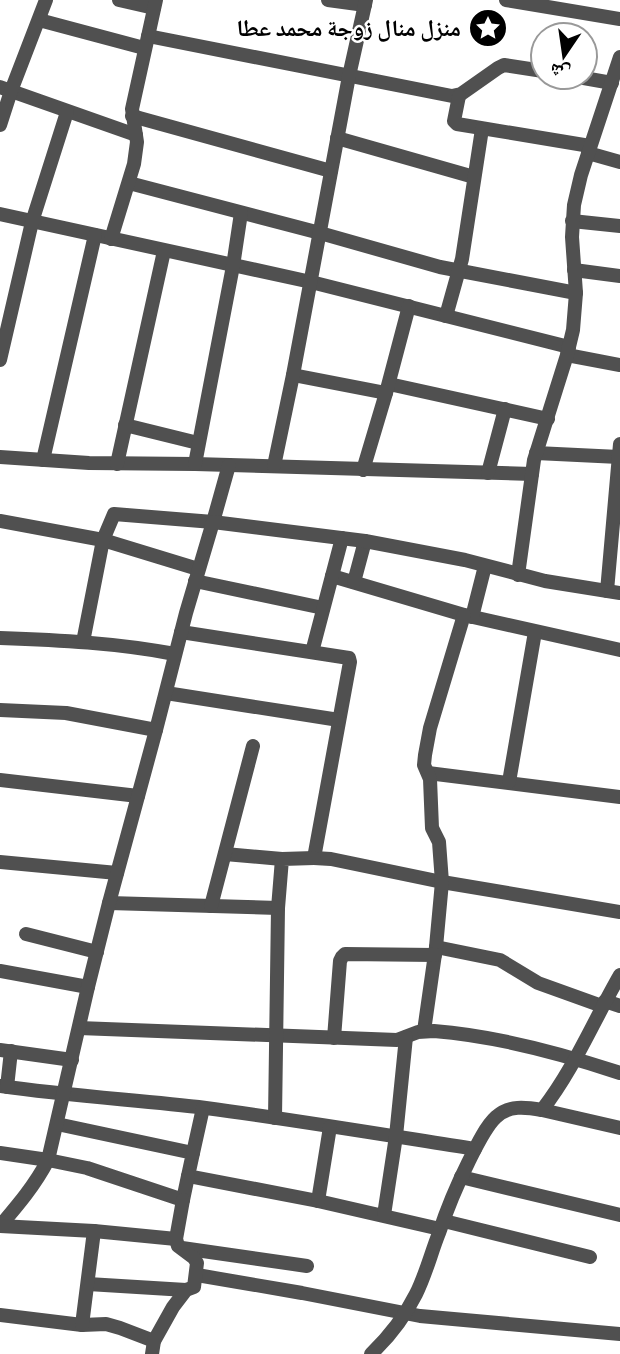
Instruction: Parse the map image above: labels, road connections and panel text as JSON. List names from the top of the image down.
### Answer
{
  "places": {
    "place": ["منزل منال زوجة محمد عطا"]
  },
  "north": "bottom"
}
